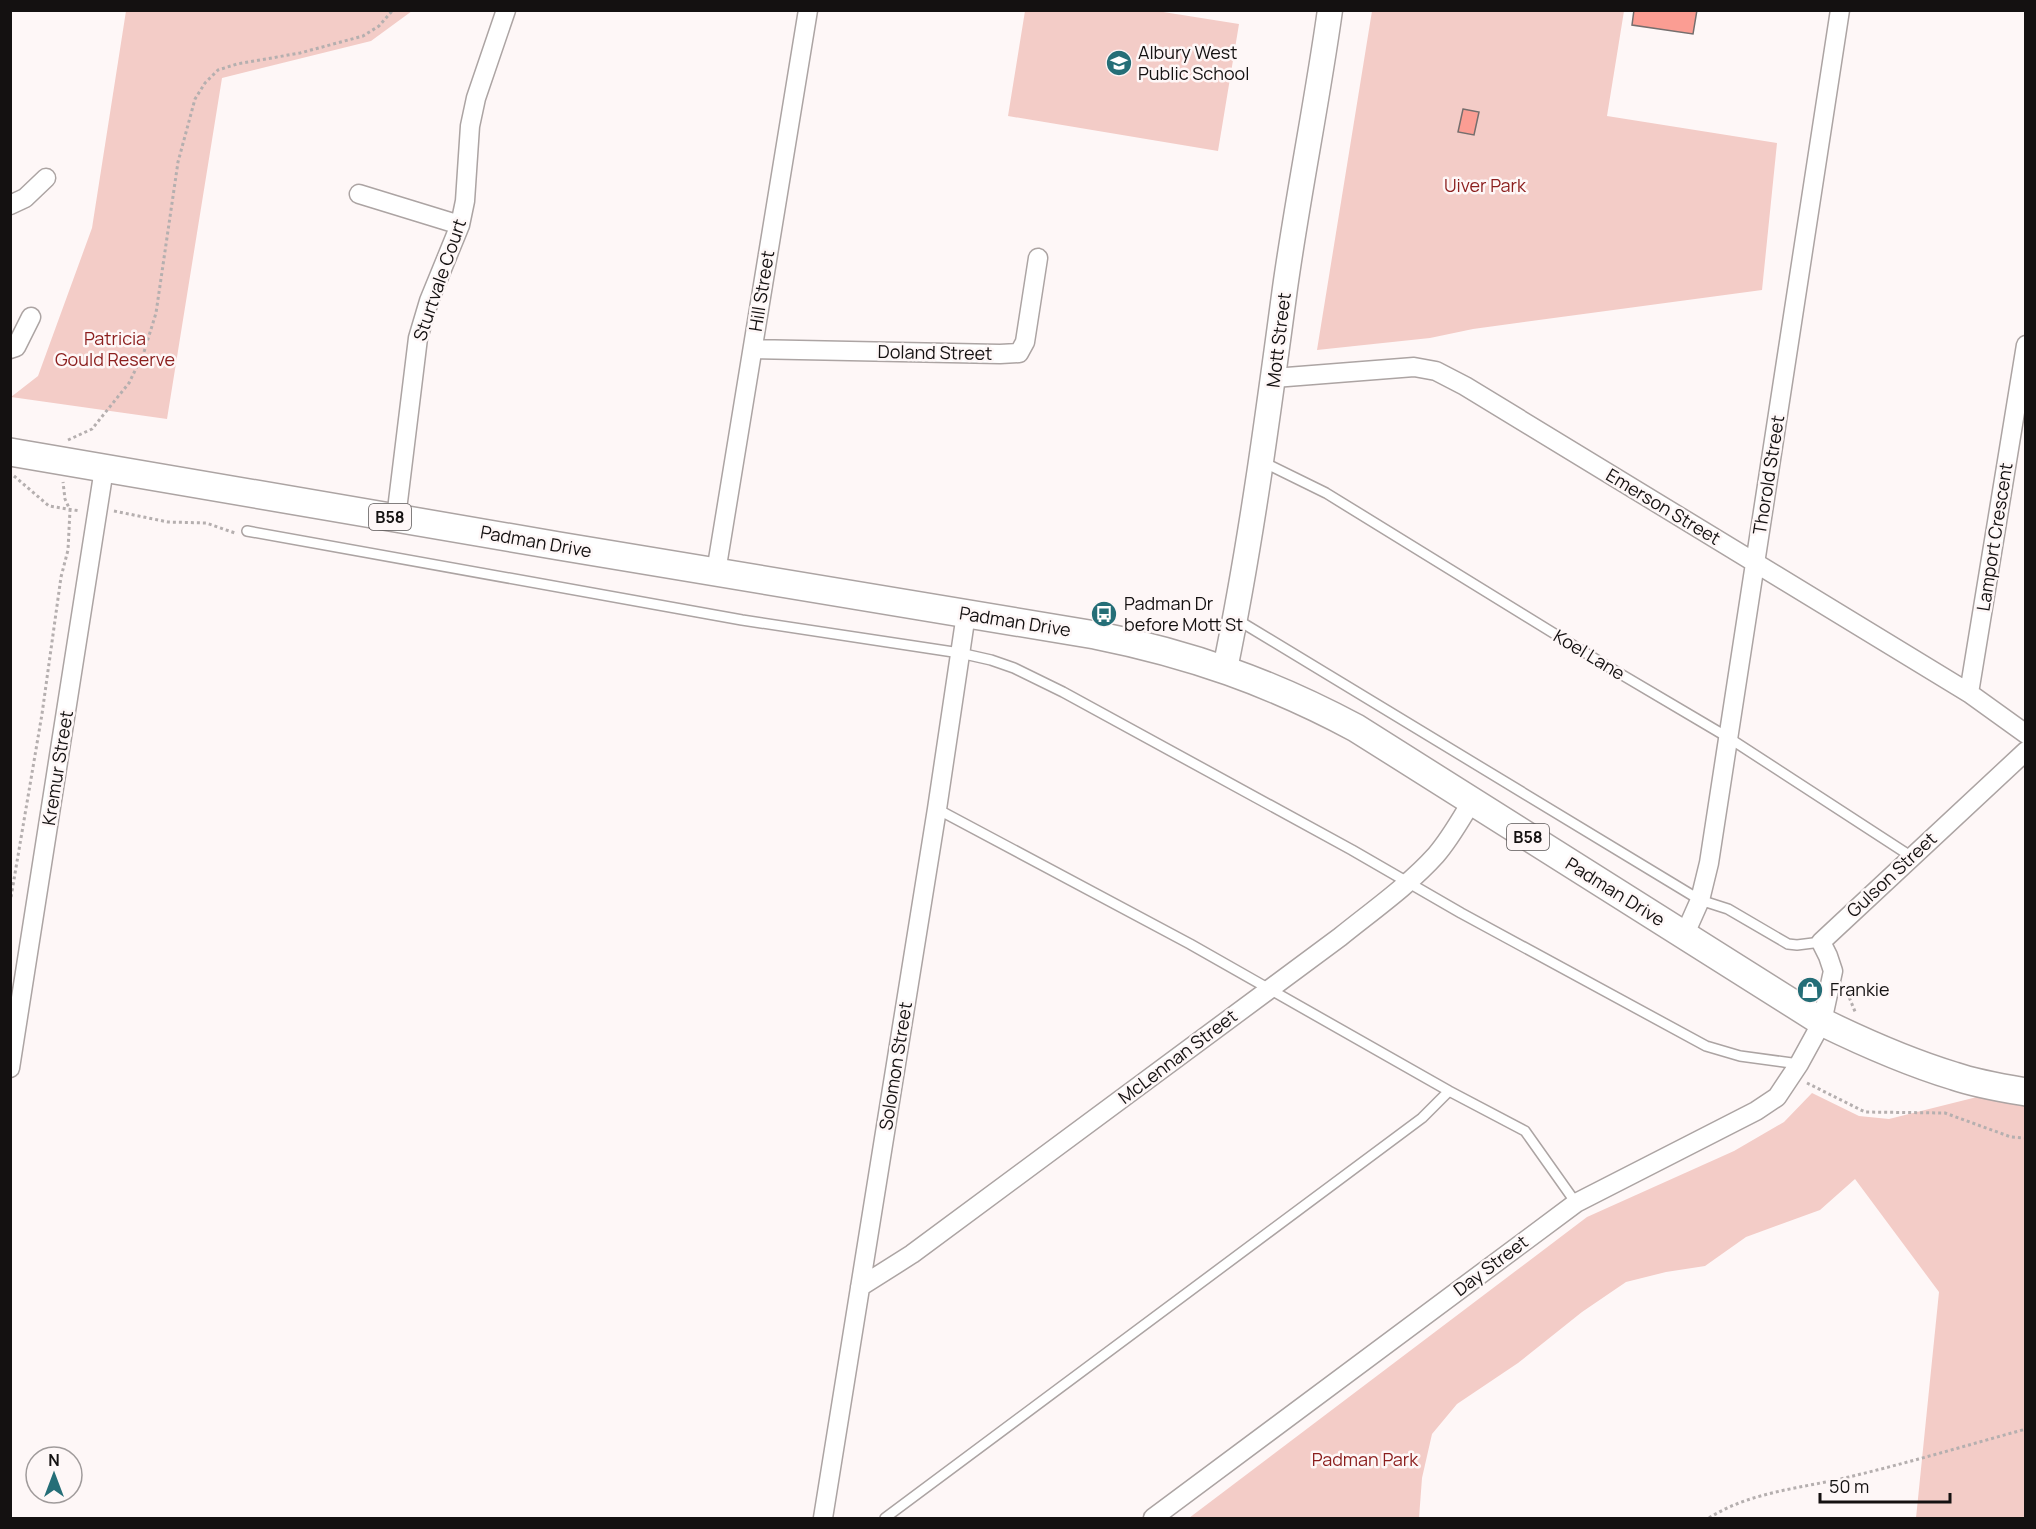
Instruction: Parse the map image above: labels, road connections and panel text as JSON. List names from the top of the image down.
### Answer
{
  "streets": {
    "main road": ["B58", "Padman Drive"],
    "street": [
      "Sturtvale Court",
      "Hill Street",
      "Mott Street",
      "Doland Street",
      "Thorold Street",
      "Emerson Street",
      "Lamport Crescent",
      "Kremur Street",
      "Gulson Street",
      "McLennan Street",
      "Solomon Street",
      "Day Street"
    ],
    "lane": ["Koel Lane"]
  },
  "crossings": [
    ["Sturtvale Court", "Padman Drive"],
    ["Hill Street", "Doland Street"],
    ["Hill Street", "Padman Drive"],
    ["Mott Street", "Emerson Street"],
    ["Mott Street", "Padman Drive"],
    ["Mott Street", "Koel Lane"],
    ["Thorold Street", "Emerson Street"],
    ["Thorold Street", "Padman Drive"],
    ["Thorold Street", "Koel Lane"],
    ["Emerson Street", "Lamport Crescent"],
    ["Padman Drive", "Kremur Street"],
    ["Padman Drive", "McLennan Street"],
    ["Padman Drive", "Solomon Street"],
    ["Padman Drive", "Day Street"],
    ["Koel Lane", "Gulson Street"],
    ["McLennan Street", "Solomon Street"]
  ],
  "parks": ["Uiver Park", "Patricia Gould Reserve", "Padman Park"],
  "places": {
    "school or university": ["Albury West Public School"],
    "bus stop": ["Padman Dr before Mott St"],
    "shop": ["Frankie"]
  },
  "scale_bar": "50 m",
  "north": "top"
}
